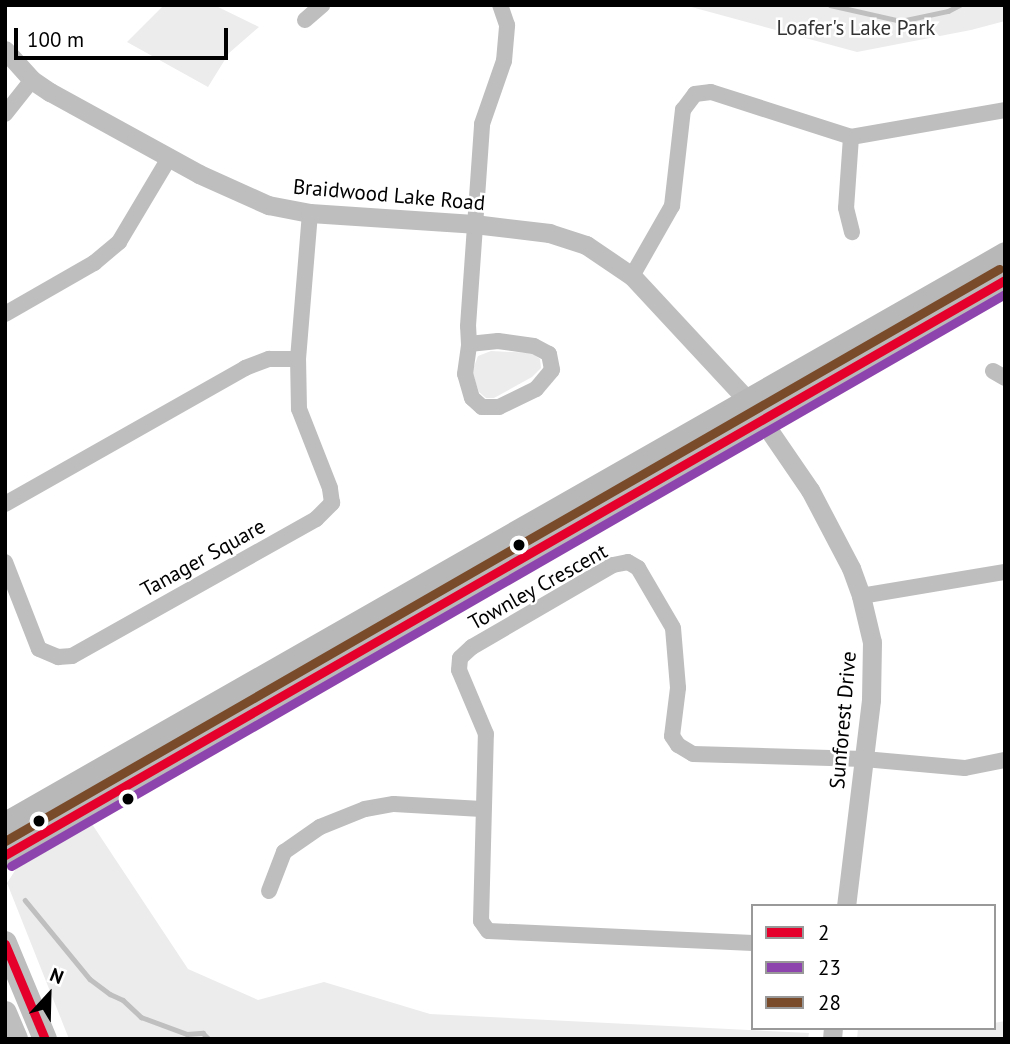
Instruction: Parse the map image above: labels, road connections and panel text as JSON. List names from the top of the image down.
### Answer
{
  "streets": {
    "street": [
      "Braidwood Lake Road",
      "Tanager Square",
      "Townley Crescent",
      "Sunforest Drive"
    ]
  },
  "crossings": [
    ["Braidwood Lake Road", "Tanager Square"],
    ["Braidwood Lake Road", "Sunforest Drive"],
    ["Townley Crescent", "Sunforest Drive"]
  ],
  "parks": ["Loafer's Lake Park"],
  "lines": ["transit line 28", "transit line 2", "transit line 23"],
  "legend": ["2", "23", "28"],
  "scale_bar": "100 m",
  "north": "top"
}
